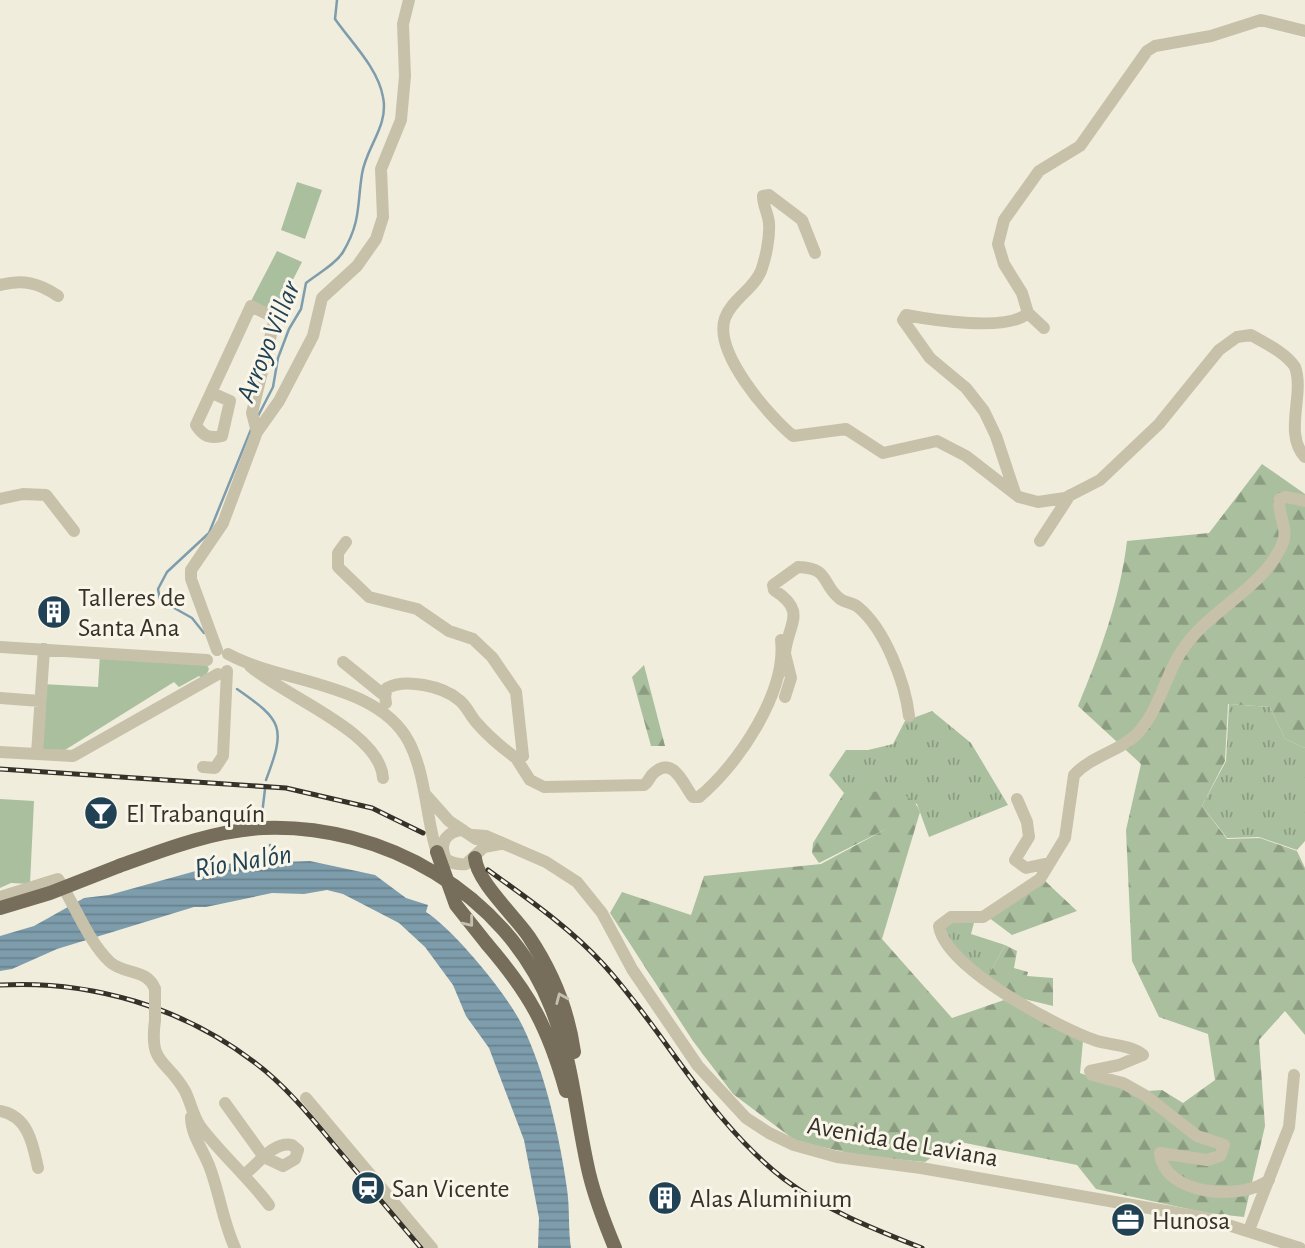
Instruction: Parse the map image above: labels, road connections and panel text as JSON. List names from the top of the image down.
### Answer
{
  "streets": {
    "street": ["Avenida de Laviana"]
  },
  "water": ["Arroyo Villar", "Río Nalón"],
  "places": {
    "building": ["Talleres de Santa Ana", "Alas Aluminium"],
    "bar": ["El Trabanquín"],
    "station": ["San Vicente"],
    "office": ["Hunosa"]
  }
}
